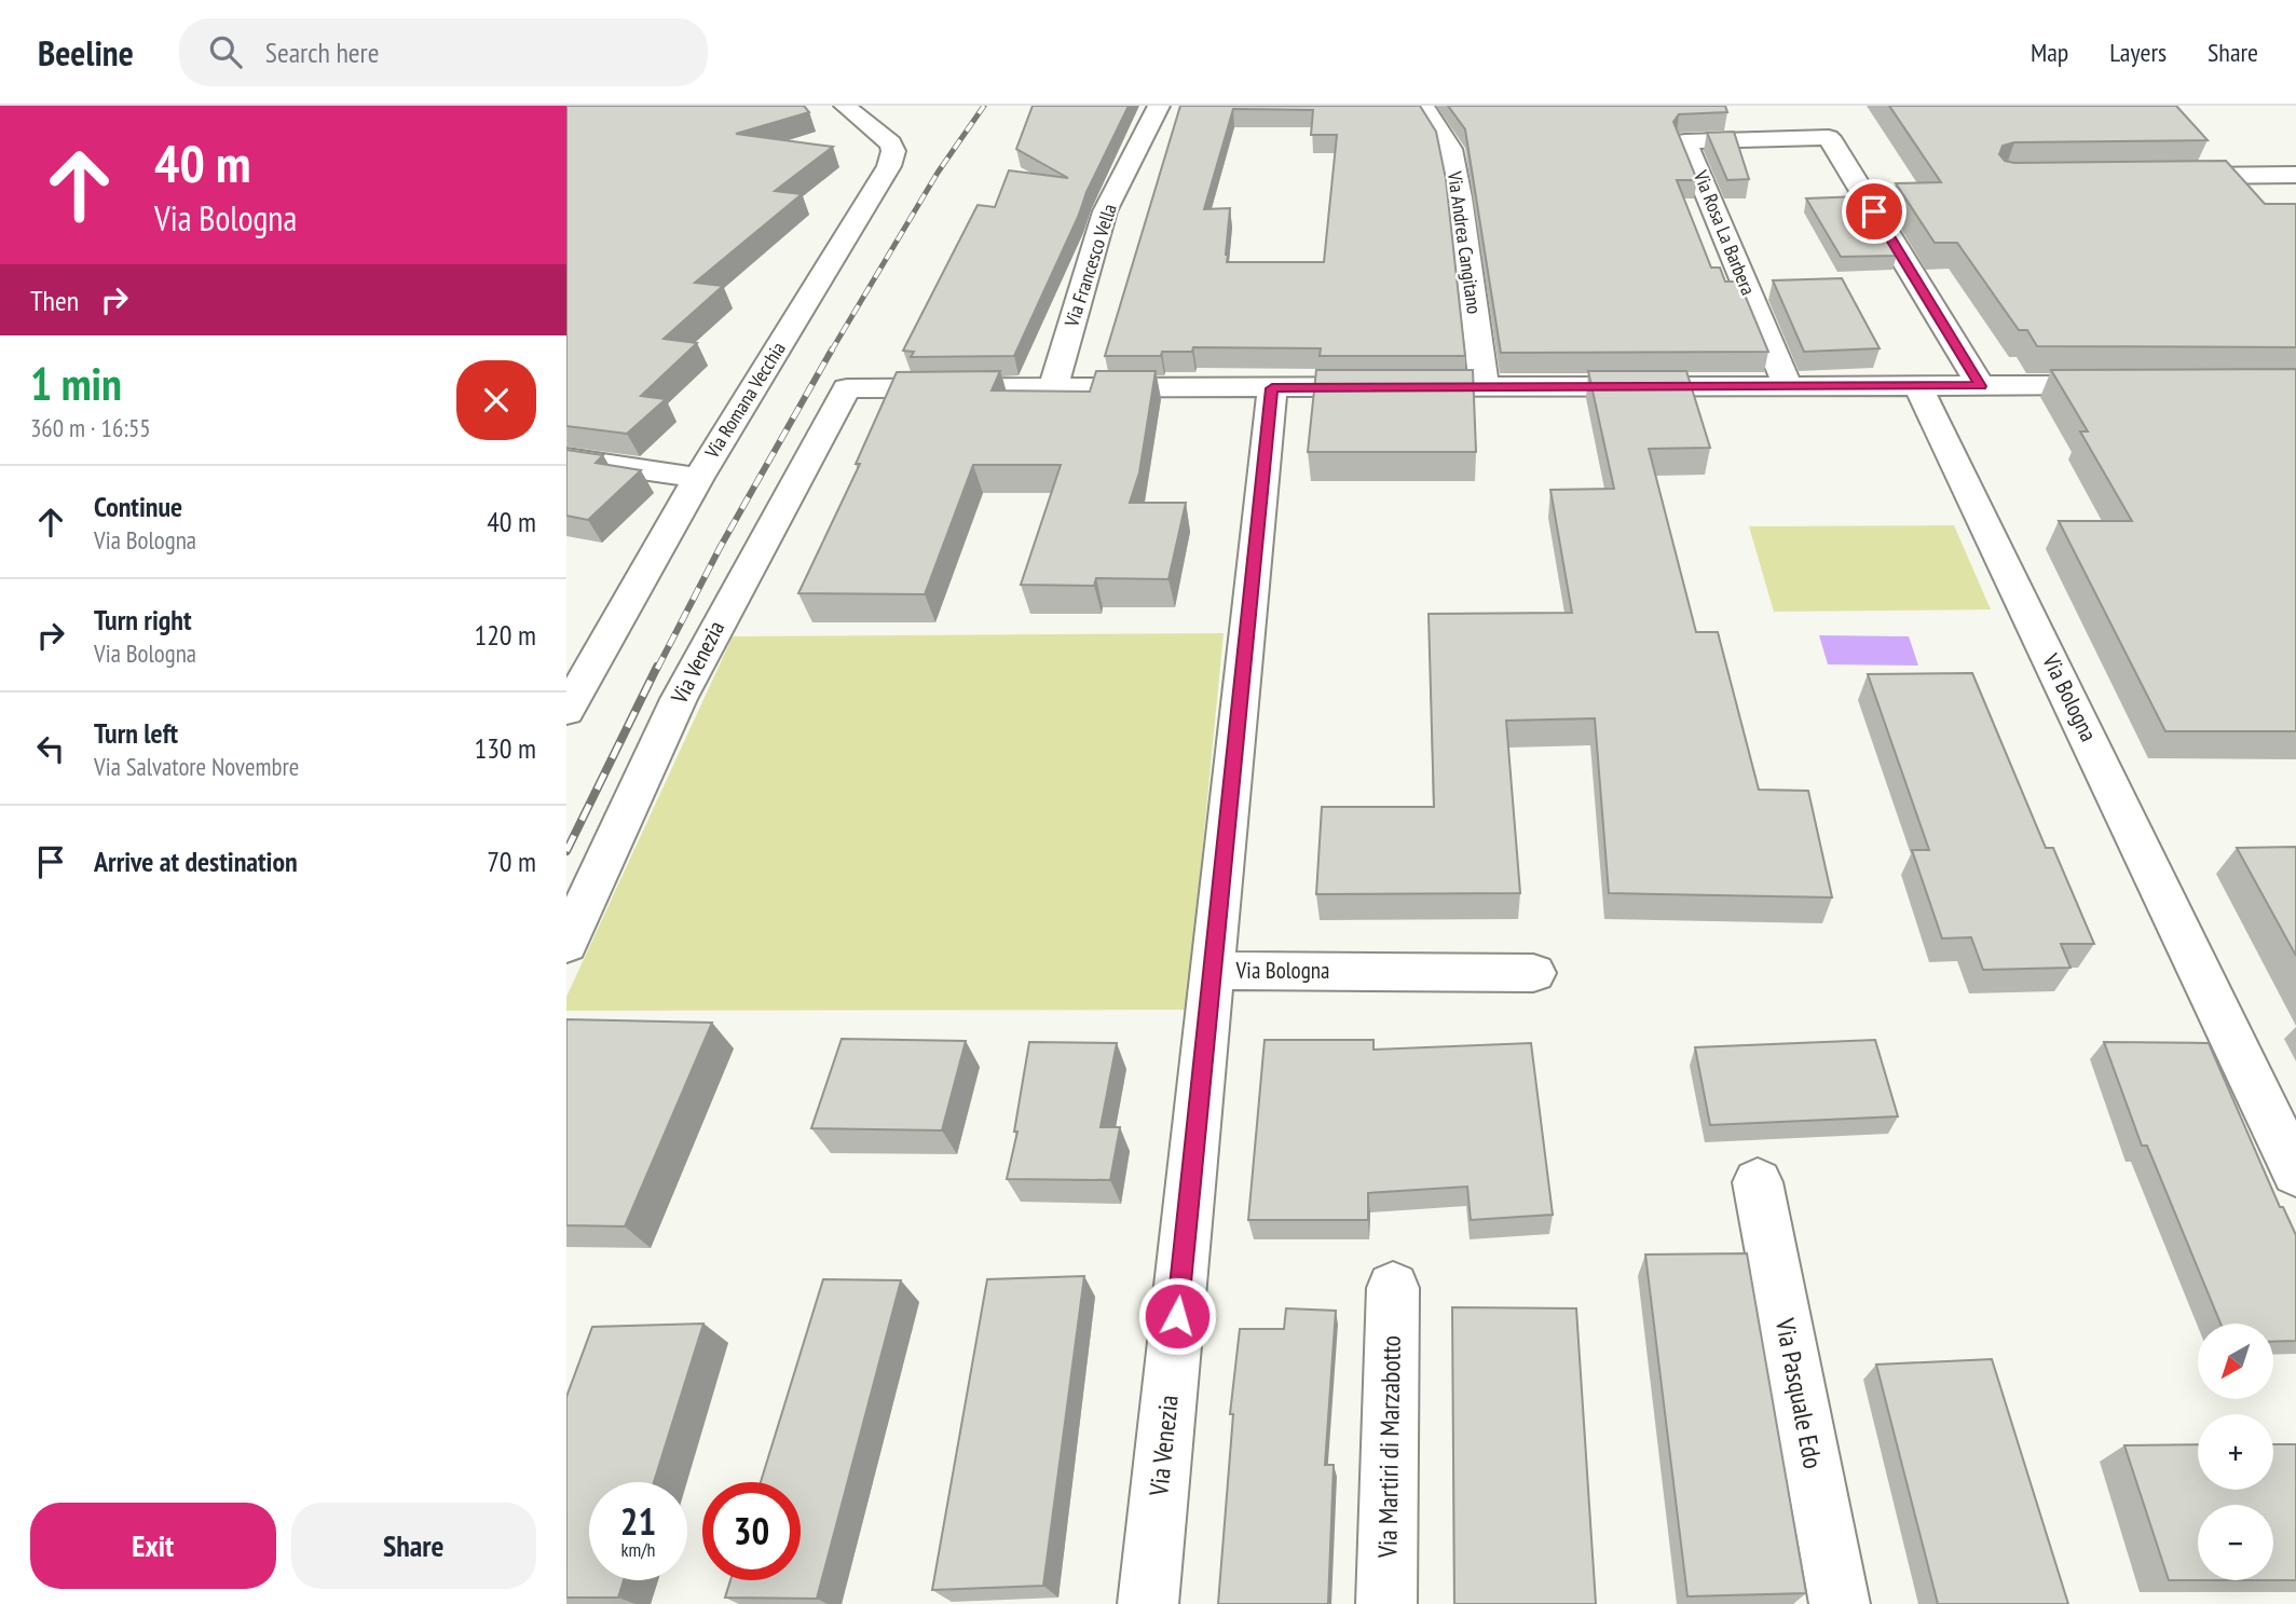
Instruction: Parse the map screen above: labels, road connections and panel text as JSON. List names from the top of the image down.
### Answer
{
  "streets": {
    "street": [
      "Via Rosa La Barbera",
      "Via Andrea Cangitano",
      "Via Francesco Vella",
      "Via Romana Vecchia",
      "Via Venezia",
      "Via Bologna",
      "Via Pasquale Edo",
      "Via Martiri di Marzabotto"
    ]
  },
  "crossings": [
    ["Via Francesco Vella", "Via Venezia"],
    ["Via Venezia", "Via Bologna"]
  ],
  "north": "bottom left",
  "page": {
    "header": "Beeline",
    "search": "Search here",
    "nav": ["Map", "Layers", "Share"],
    "turn": ["40 m", "Via Bologna"],
    "then": "Then",
    "heading": ["1 min", "360 m · 16:55"],
    "list": [
      {
        "name": "Continue",
        "note": "Via Bologna",
        "value": "40 m"
      },
      {
        "name": "Turn right",
        "note": "Via Bologna",
        "value": "120 m"
      },
      {
        "name": "Turn left",
        "note": "Via Salvatore Novembre",
        "value": "130 m"
      },
      {
        "name": "Arrive at destination",
        "value": "70 m"
      }
    ],
    "map_buttons": ["+", "−"],
    "speed": "21 km/h",
    "limit": "30",
    "buttons": ["Exit", "Share"]
  }
}
